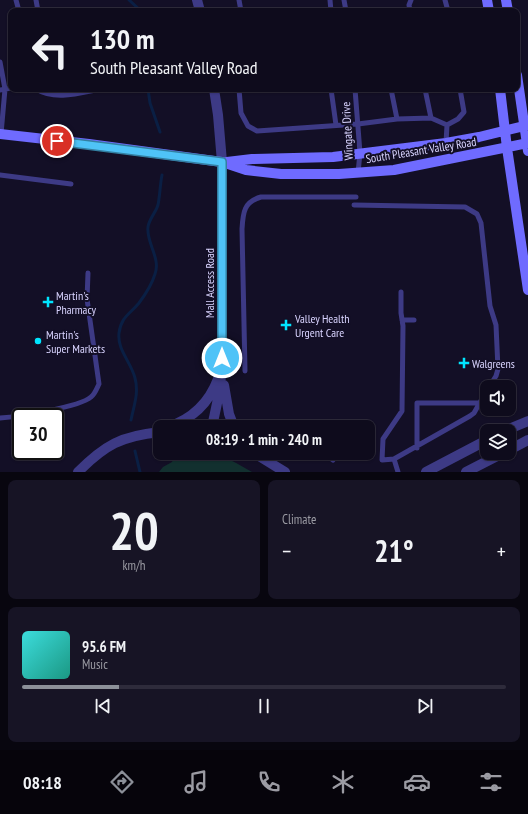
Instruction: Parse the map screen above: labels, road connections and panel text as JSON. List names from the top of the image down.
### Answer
{
  "streets": {
    "main road": ["South Pleasant Valley Road"],
    "street": ["Mall Access Road"],
    "lane": ["Wingate Drive"]
  },
  "crossings": [
    ["Wingate Drive", "South Pleasant Valley Road"],
    ["South Pleasant Valley Road", "Mall Access Road"]
  ],
  "places": {
    "health": ["Martin's Pharmacy", "Valley Health Urgent Care", "Walgreens"],
    "other": ["Martin's Super Markets"]
  },
  "page": {
    "turn": ["130 m", "South Pleasant Valley Road"],
    "limit": "30",
    "trip": "08:19 · 1 min · 240 m",
    "tile": [
      ["20", "km/h"],
      "Climate"
    ],
    "heat": ["−", "21°", "+"],
    "song": ["95.6 FM", "Music"],
    "tabs": "08:18"
  }
}
